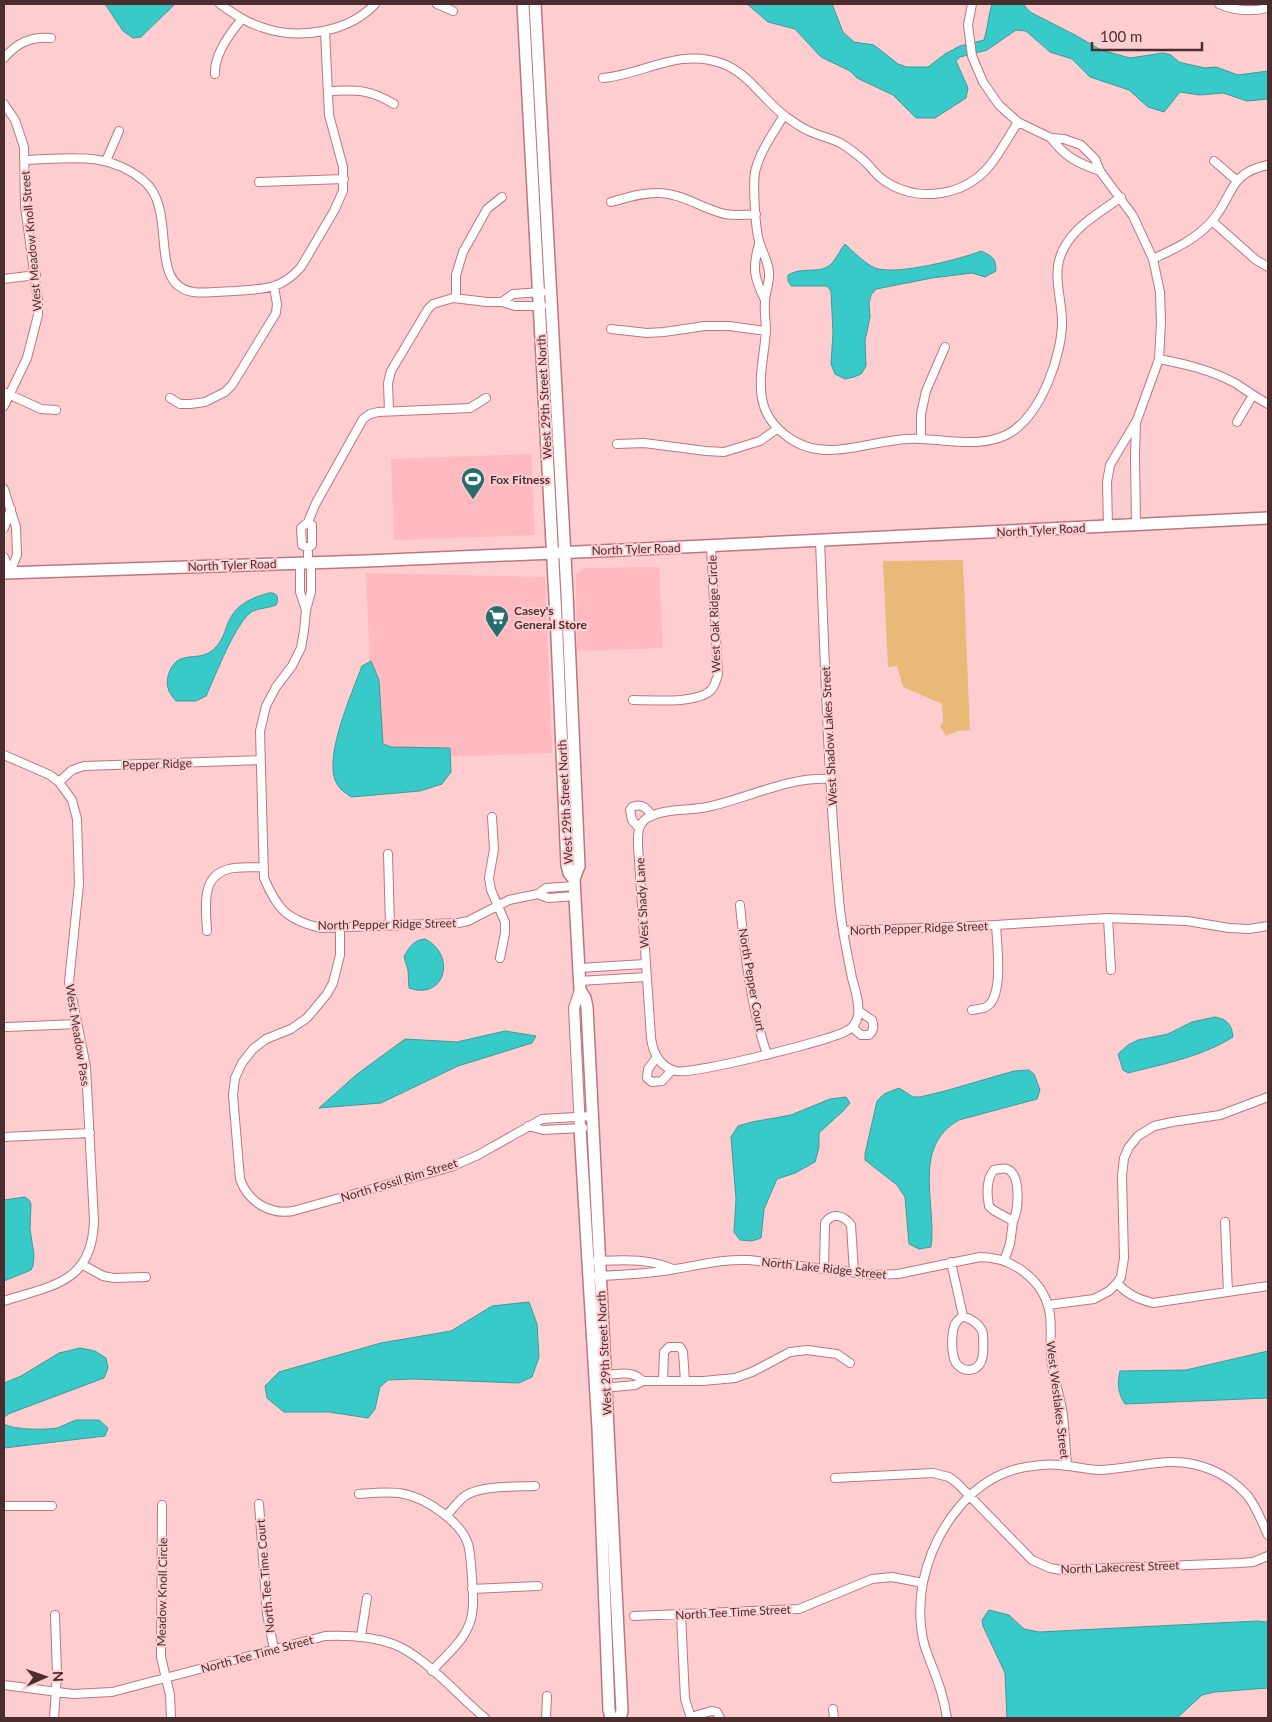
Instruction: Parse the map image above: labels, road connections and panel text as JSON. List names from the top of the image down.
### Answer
{
  "streets": {
    "main road": ["West 29th Street North", "North Tyler Road"],
    "street": [
      "West Meadow Knoll Street",
      "West Oak Ridge Circle",
      "West Shadow Lakes Street",
      "Pepper Ridge",
      "West Shady Lane",
      "North Pepper Ridge Street",
      "North Pepper Court",
      "West Meadow Pass",
      "North Fossil Rim Street",
      "North Lake Ridge Street",
      "West Westlakes Street",
      "North Lakecrest Street",
      "North Tee Time Court",
      "Meadow Knoll Circle",
      "North Tee Time Street"
    ]
  },
  "crossings": [
    ["West 29th Street North", "North Tyler Road"],
    ["West 29th Street North", "North Pepper Ridge Street"],
    ["West 29th Street North", "North Fossil Rim Street"],
    ["West 29th Street North", "North Lake Ridge Street"],
    ["North Tyler Road", "West Oak Ridge Circle"],
    ["North Tyler Road", "West Shadow Lakes Street"],
    ["North Tyler Road", "North Pepper Ridge Street"],
    ["West Shadow Lakes Street", "North Pepper Ridge Street"],
    ["Pepper Ridge", "North Pepper Ridge Street"],
    ["Pepper Ridge", "West Meadow Pass"],
    ["North Pepper Ridge Street", "North Fossil Rim Street"],
    ["North Lake Ridge Street", "West Westlakes Street"],
    ["North Tee Time Court", "North Tee Time Street"],
    ["Meadow Knoll Circle", "North Tee Time Street"]
  ],
  "places": {
    "sports": ["Fox Fitness"],
    "supermarket": ["Casey's General Store"]
  },
  "scale_bar": "100 m",
  "north": "right"
}
